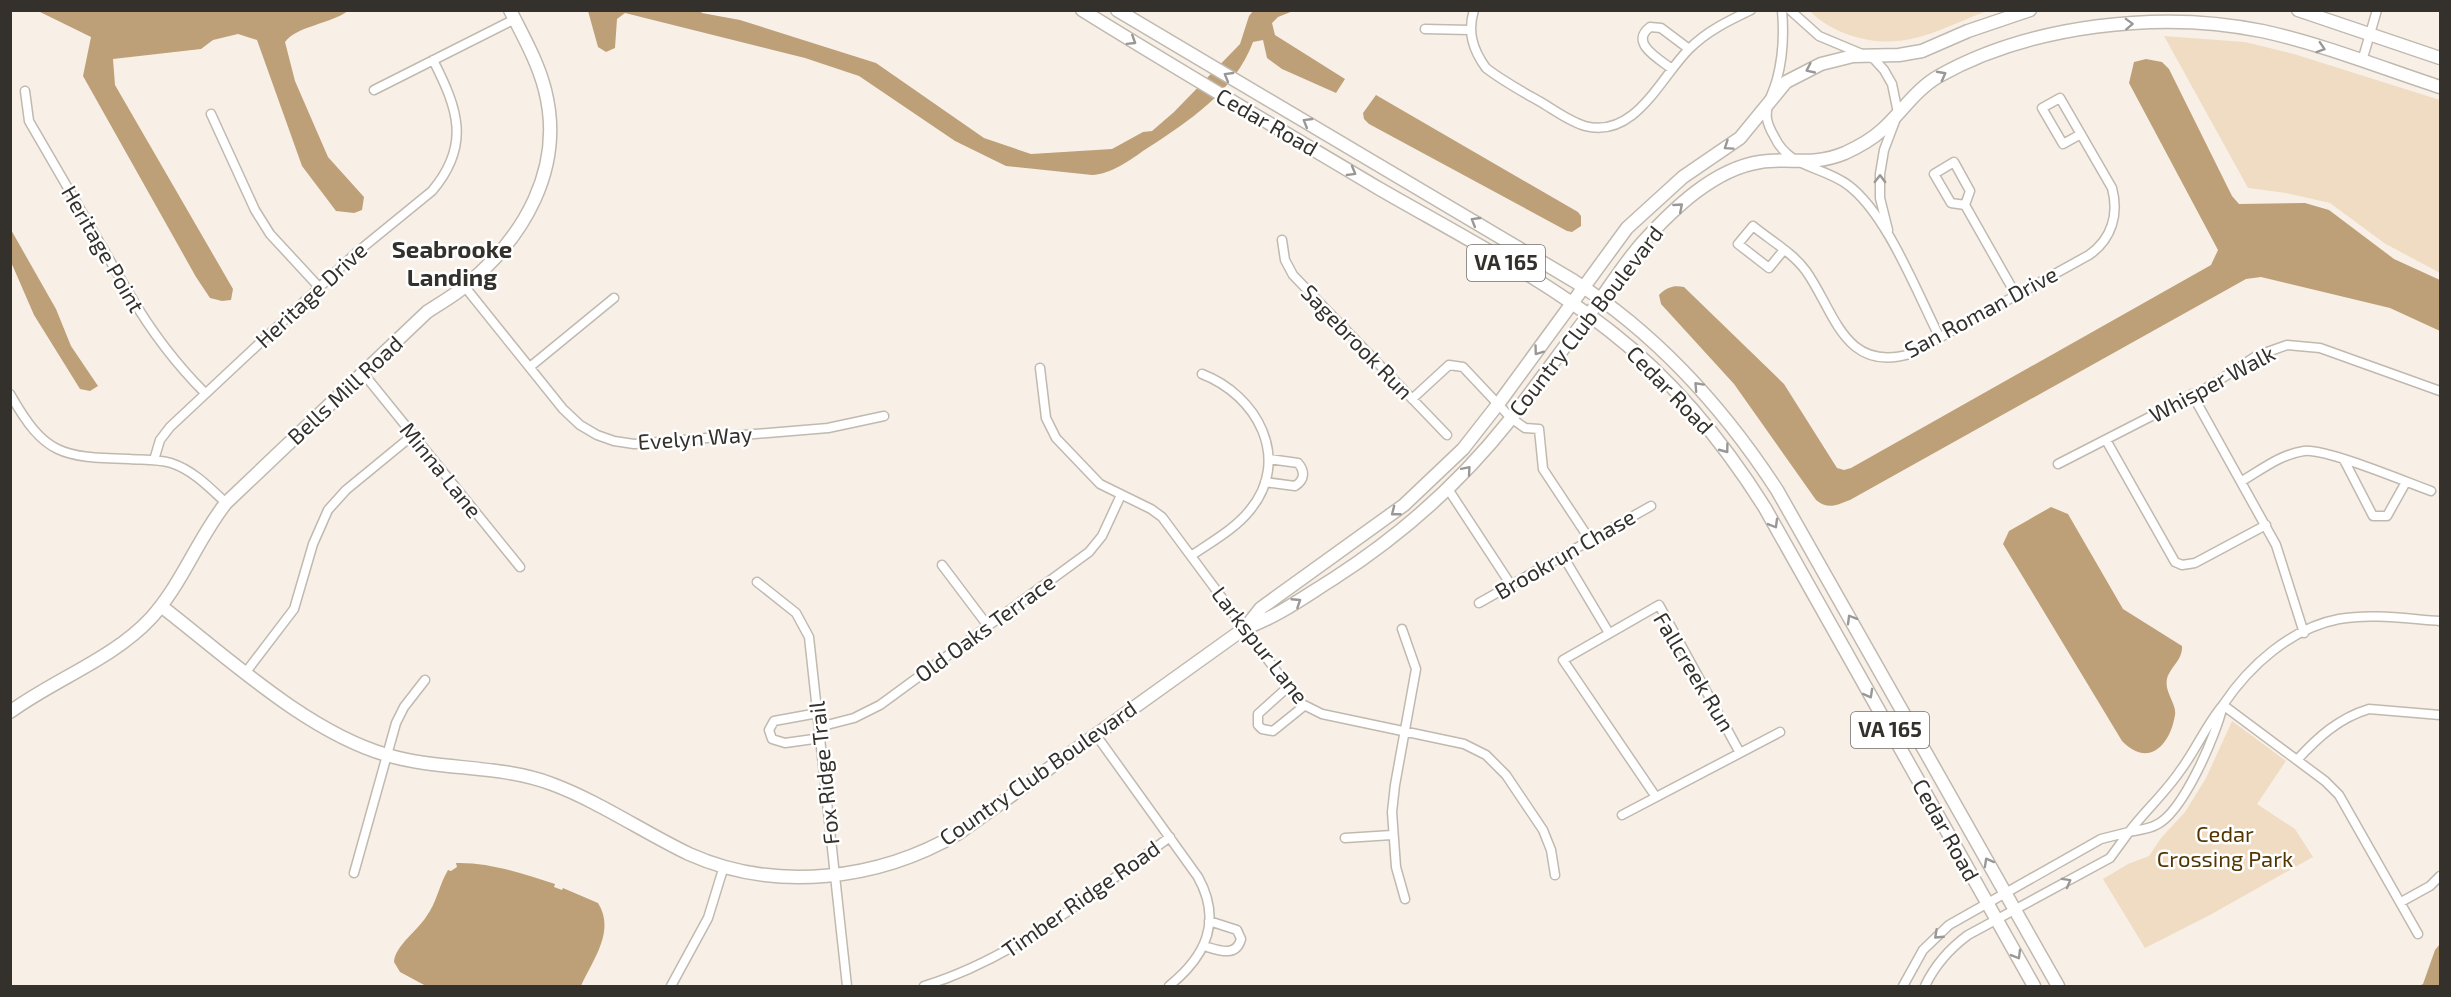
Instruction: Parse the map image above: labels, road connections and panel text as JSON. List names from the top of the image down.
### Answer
{
  "streets": {
    "street": [
      "Cedar Road",
      "Heritage Point",
      "VA 165",
      "Heritage Drive",
      "San Roman Drive",
      "Country Club Boulevard",
      "Sagebrook Run",
      "Whisper Walk",
      "Bells Mill Road",
      "Evelyn Way",
      "Minna Lane",
      "Brookrun Chase",
      "Old Oaks Terrace",
      "Larkspur Lane",
      "Fallcreek Run",
      "Fox Ridge Trail",
      "Timber Ridge Road"
    ]
  },
  "crossings": [
    ["Cedar Road", "Country Club Boulevard"],
    ["Heritage Point", "Heritage Drive"],
    ["Country Club Boulevard", "Bells Mill Road"],
    ["Country Club Boulevard", "Larkspur Lane"],
    ["Country Club Boulevard", "Fox Ridge Trail"],
    ["Bells Mill Road", "Evelyn Way"],
    ["Bells Mill Road", "Minna Lane"],
    ["Old Oaks Terrace", "Larkspur Lane"],
    ["Old Oaks Terrace", "Fox Ridge Trail"]
  ],
  "districts": ["Seabrooke Landing"],
  "parks": ["Cedar Crossing Park"]
}
